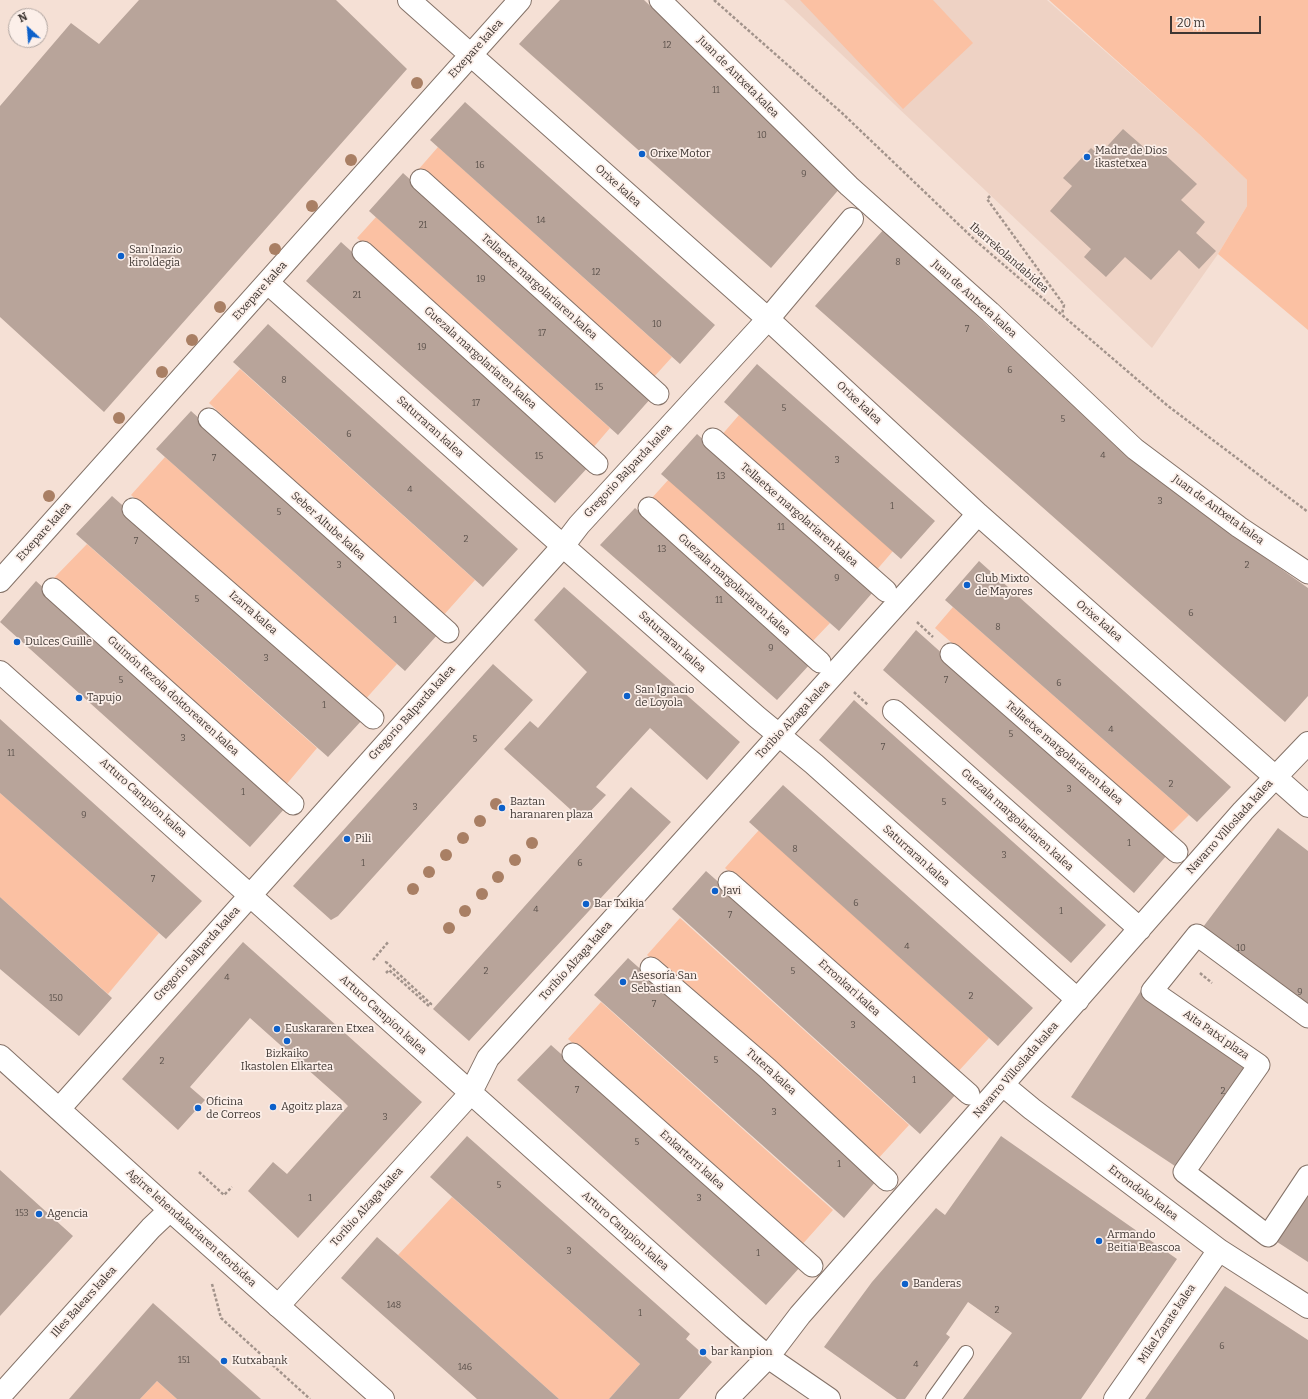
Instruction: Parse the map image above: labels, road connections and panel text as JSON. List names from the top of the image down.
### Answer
{
  "streets": {
    "street": [
      "Etxepare kalea",
      "Juan de Antxeta kalea",
      "Orixe kalea",
      "Tellaetxe margolariaren kalea",
      "Guezala margolariaren kalea",
      "Saturraran kalea",
      "Gregorio Balparda kalea",
      "Seber Altube kalea",
      "Izarra kalea",
      "Guimón Rezola doktorearen kalea",
      "Toribio Alzaga kalea",
      "Arturo Campion kalea",
      "Navarro Villoslada kalea",
      "Erronkari kalea",
      "Aita Patxi plaza",
      "Tutera kalea",
      "Enkarterri kalea",
      "Errondoko kalea",
      "Agirre lehendakariaren etorbidea",
      "Illes Balears kalea",
      "Mikel Zarate kalea"
    ],
    "path": ["Ibarrekolandabidea"]
  },
  "crossings": [
    ["Etxepare kalea", "Orixe kalea"],
    ["Etxepare kalea", "Saturraran kalea"],
    ["Orixe kalea", "Gregorio Balparda kalea"],
    ["Orixe kalea", "Toribio Alzaga kalea"],
    ["Orixe kalea", "Navarro Villoslada kalea"],
    ["Guezala margolariaren kalea", "Navarro Villoslada kalea"],
    ["Saturraran kalea", "Gregorio Balparda kalea"],
    ["Saturraran kalea", "Toribio Alzaga kalea"],
    ["Saturraran kalea", "Navarro Villoslada kalea"],
    ["Gregorio Balparda kalea", "Arturo Campion kalea"],
    ["Gregorio Balparda kalea", "Agirre lehendakariaren etorbidea"],
    ["Toribio Alzaga kalea", "Arturo Campion kalea"],
    ["Toribio Alzaga kalea", "Agirre lehendakariaren etorbidea"],
    ["Arturo Campion kalea", "Navarro Villoslada kalea"],
    ["Navarro Villoslada kalea", "Errondoko kalea"],
    ["Errondoko kalea", "Mikel Zarate kalea"],
    ["Agirre lehendakariaren etorbidea", "Illes Balears kalea"]
  ],
  "places": [
    "Orixe Motor",
    "Madre de Dios ikastetxea",
    "San Inazio kiroldegia",
    "Club Mixto de Mayores",
    "Dulces Guille",
    "San Ignacio de Loyola",
    "Tapujo",
    "Baztan haranaren plaza",
    "Pili",
    "Javi",
    "Bar Txikia",
    "Asesoría San Sebastian",
    "Euskararen Etxea",
    "Bizkaiko Ikastolen Elkartea",
    "Agoitz plaza",
    "Oficina de Correos",
    "Agencia",
    "Armando Beitia Beascoa",
    "Banderas",
    "bar kanpion",
    "Kutxabank"
  ],
  "house_numbers": [
    "12",
    "11",
    "10",
    "16",
    "9",
    "14",
    "21",
    "8",
    "12",
    "19",
    "21",
    "10",
    "7",
    "17",
    "19",
    "6",
    "8",
    "15",
    "17",
    "5",
    "5",
    "6",
    "4",
    "15",
    "7",
    "3",
    "13",
    "4",
    "3",
    "1",
    "5",
    "11",
    "2",
    "7",
    "13",
    "3",
    "2",
    "9",
    "5",
    "11",
    "6",
    "1",
    "8",
    "9",
    "3",
    "5",
    "7",
    "6",
    "1",
    "4",
    "5",
    "3",
    "5",
    "7",
    "11",
    "2",
    "3",
    "1",
    "5",
    "3",
    "9",
    "1",
    "8",
    "3",
    "1",
    "6",
    "7",
    "6",
    "4",
    "1",
    "7",
    "4",
    "10",
    "2",
    "5",
    "4",
    "9",
    "2",
    "150",
    "7",
    "3",
    "5",
    "2",
    "1",
    "7",
    "2",
    "3",
    "3",
    "5",
    "1",
    "5",
    "1",
    "3",
    "153",
    "3",
    "1",
    "148",
    "2",
    "1",
    "6",
    "151",
    "4",
    "146"
  ],
  "scale_bar": "20 m",
  "north": "top left"
}
